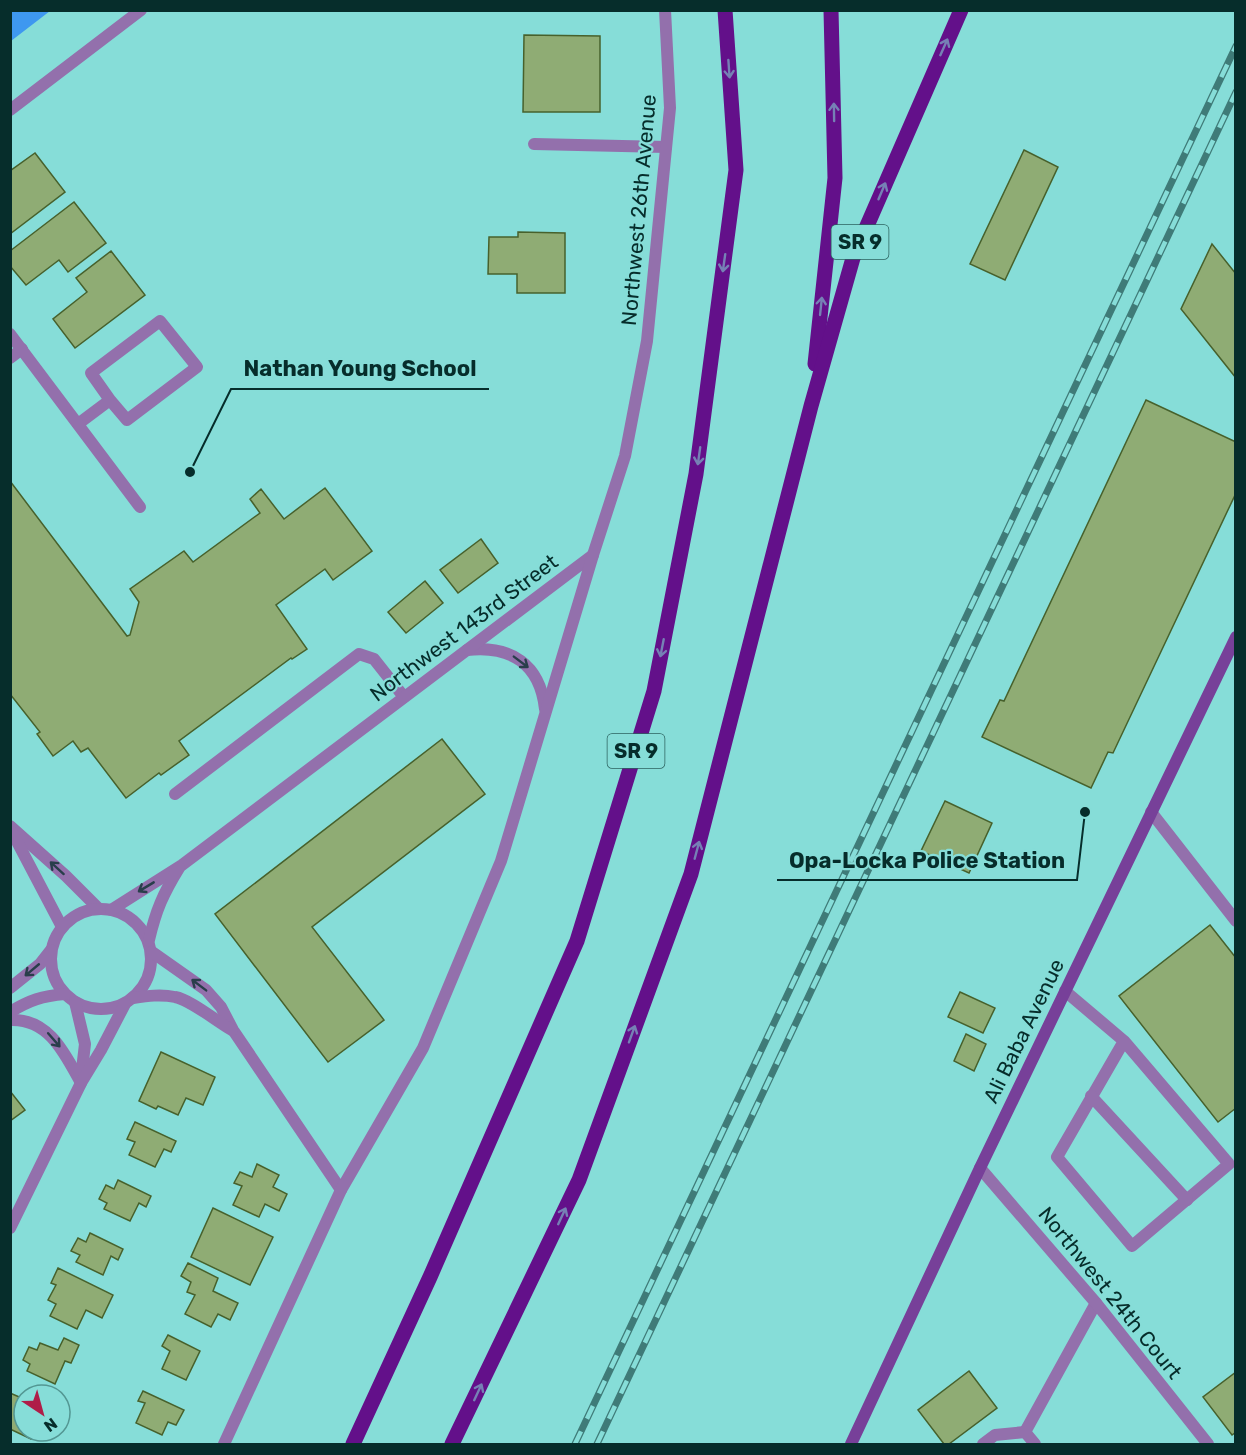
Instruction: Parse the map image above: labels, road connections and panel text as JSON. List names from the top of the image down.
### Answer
{
  "streets": {
    "main road": ["SR 9"],
    "street": [
      "Northwest 26th Avenue",
      "Northwest 143rd Street",
      "Ali Baba Avenue",
      "Northwest 24th Court"
    ]
  },
  "crossings": [
    ["Northwest 26th Avenue", "Northwest 143rd Street"],
    ["Ali Baba Avenue", "Northwest 24th Court"]
  ],
  "places": ["Nathan Young School", "Opa-Locka Police Station"],
  "north": "bottom right"
}
